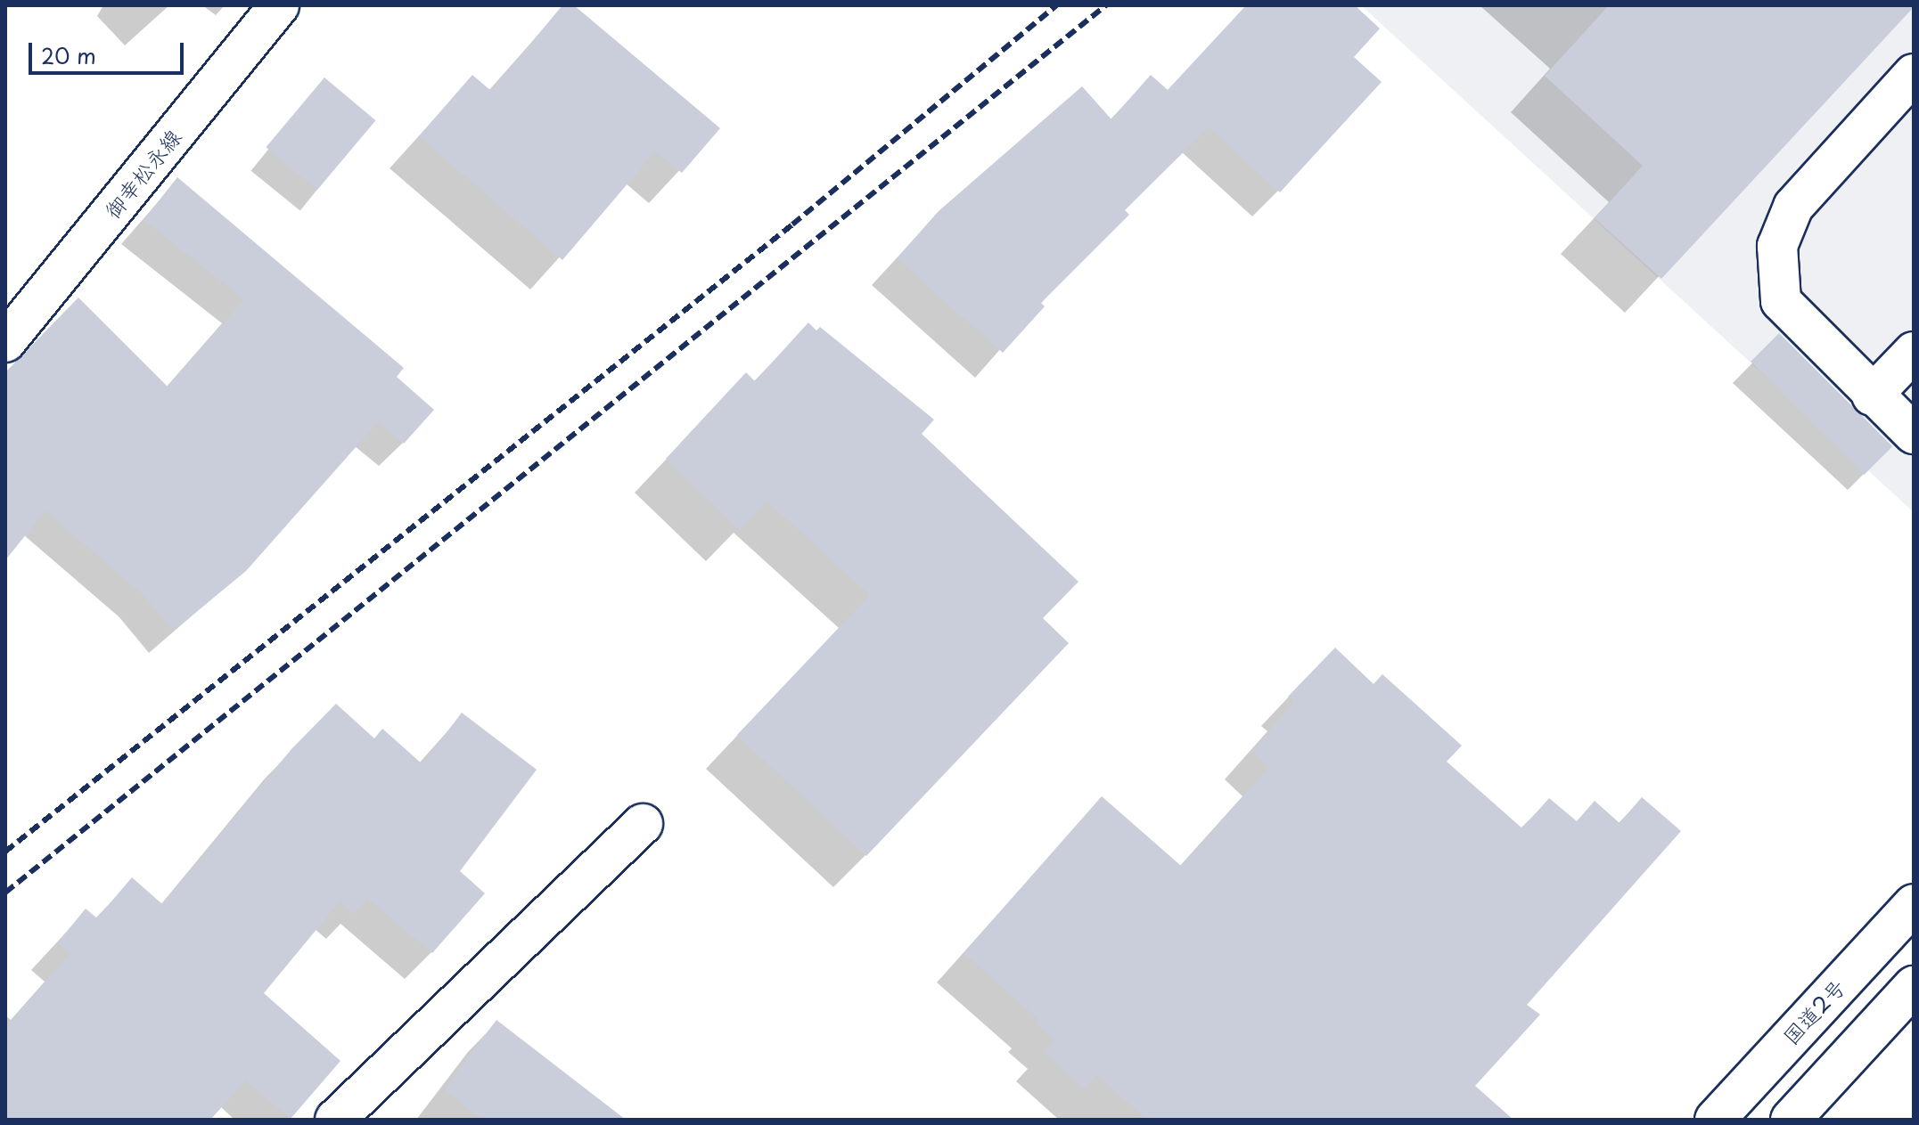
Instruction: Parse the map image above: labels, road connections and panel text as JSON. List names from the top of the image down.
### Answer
{
  "streets": {
    "main road": ["御幸松永線", "国道2号"]
  },
  "scale_bar": "20 m"
}
